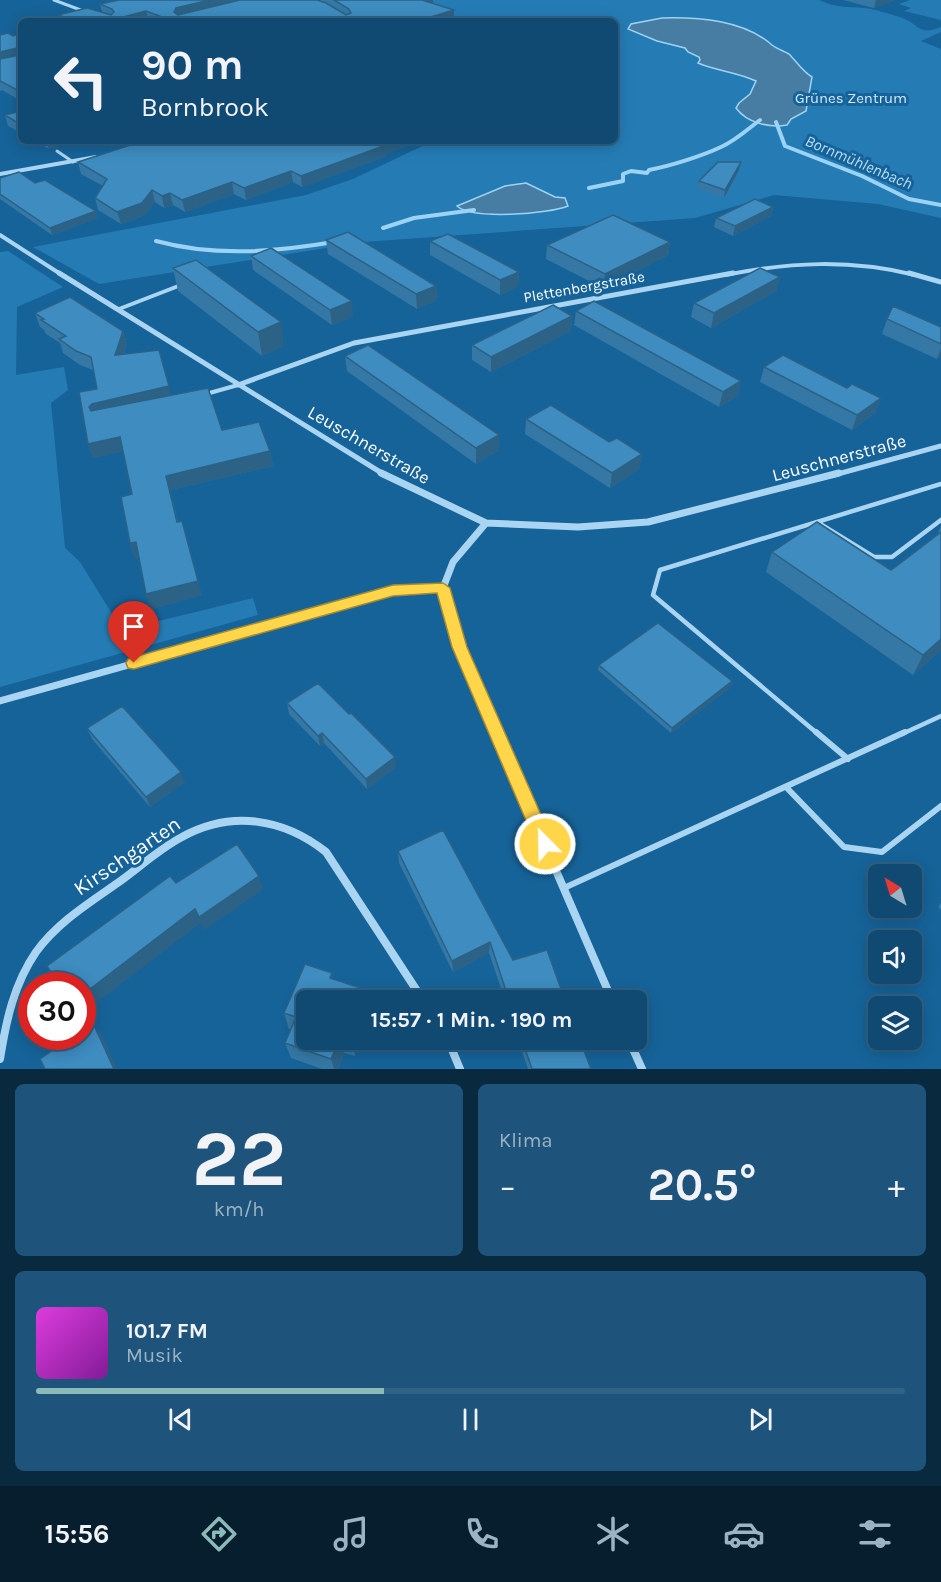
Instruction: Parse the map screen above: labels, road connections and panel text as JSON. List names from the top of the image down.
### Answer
{
  "streets": {
    "street": ["Plettenbergstraße", "Leuschnerstraße", "Kirschgarten"]
  },
  "crossings": [
    ["Plettenbergstraße", "Leuschnerstraße"]
  ],
  "water": ["Bornmühlenbach"],
  "parks": ["Grünes Zentrum"],
  "north": "top left",
  "page": {
    "turn": ["90 m", "Bornbrook"],
    "limit": "30",
    "trip": "15:57 · 1 Min. · 190 m",
    "tile": [
      ["22", "km/h"],
      "Klima"
    ],
    "heat": ["−", "20.5°", "+"],
    "song": ["101.7 FM", "Musik"],
    "tabs": "15:56"
  }
}
